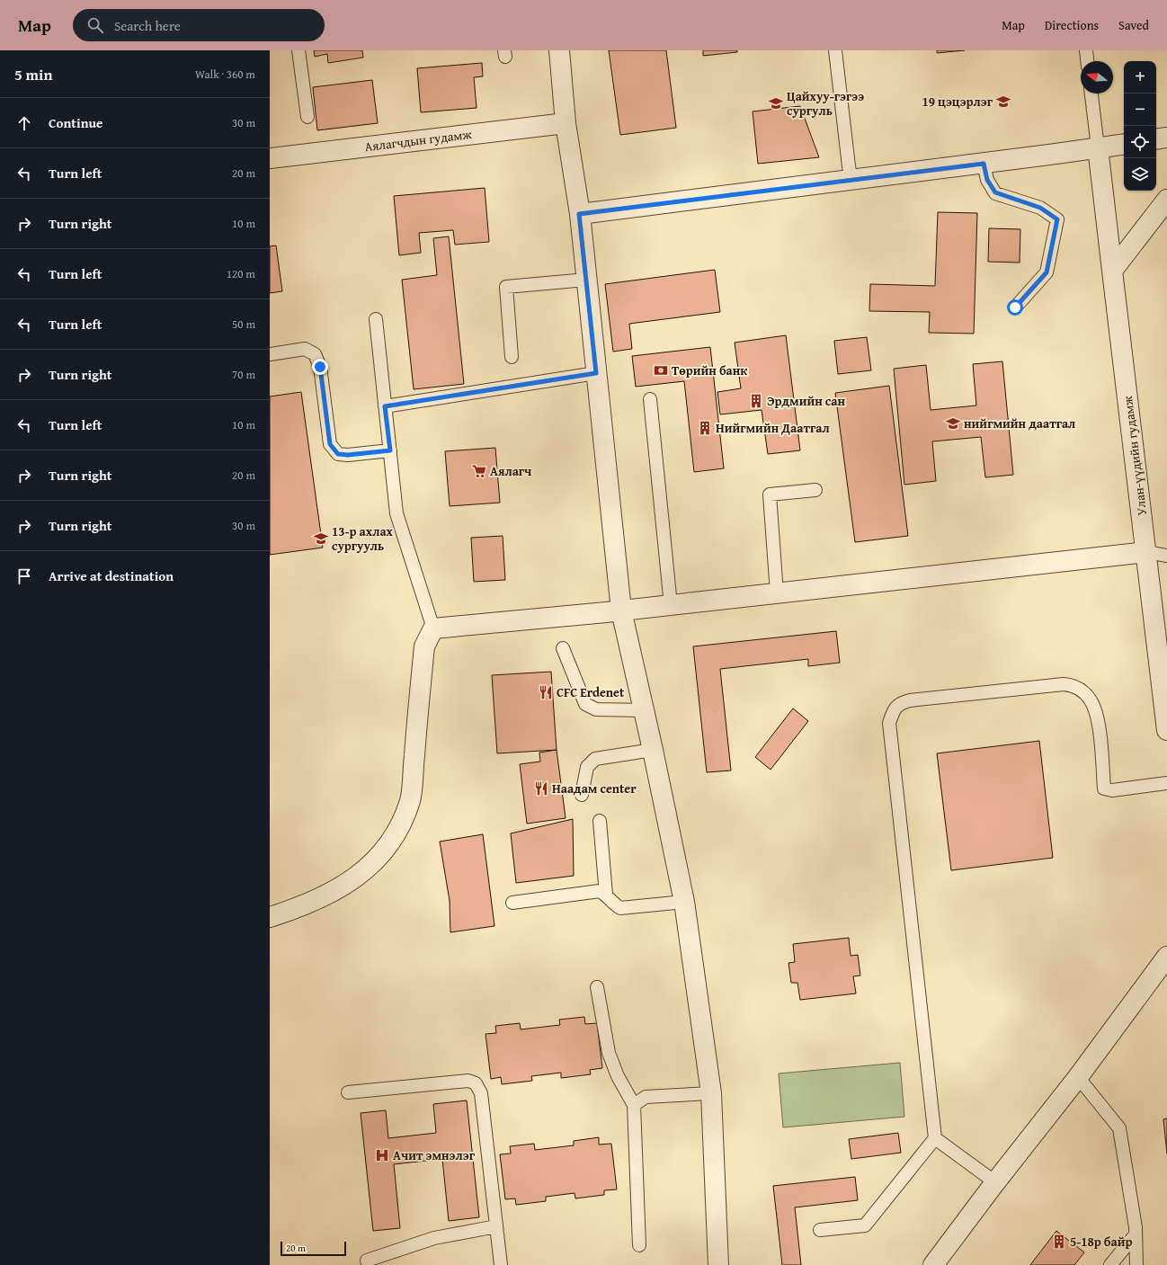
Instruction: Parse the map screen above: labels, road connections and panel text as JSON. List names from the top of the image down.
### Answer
{
  "streets": {
    "street": ["Аялагчдын гудамж", "Улан-үүдийн гудамж"]
  },
  "places": {
    "school or university": [
      "19 цэцэрлэг",
      "Цайхуу-гэгээ сургуль",
      "нийгмийн даатгал",
      "13-р ахлах сургууль"
    ],
    "bank": ["Төрийн банк"],
    "building": ["Эрдмийн сан", "Нийгмийн Даатгал", "5-18р байр"],
    "supermarket": ["Аялагч"],
    "restaurant": ["CFC Erdenet", "Наадам center"],
    "hospital": ["Ачит эмнэлэг"]
  },
  "scale_bar": "20 m",
  "north": "left",
  "page": {
    "header": "Map",
    "search": "Search here",
    "nav": ["Map", "Directions", "Saved"],
    "heading": ["5 min", "Walk · 360 m"],
    "map_buttons": ["+", "−"],
    "list": [
      ["Continue", "30 m"],
      ["Turn left", "20 m"],
      ["Turn right", "10 m"],
      ["Turn left", "120 m"],
      ["Turn left", "50 m"],
      ["Turn right", "70 m"],
      ["Turn left", "10 m"],
      ["Turn right", "20 m"],
      ["Turn right", "30 m"],
      "Arrive at destination"
    ],
    "scale": "20 m"
  }
}
